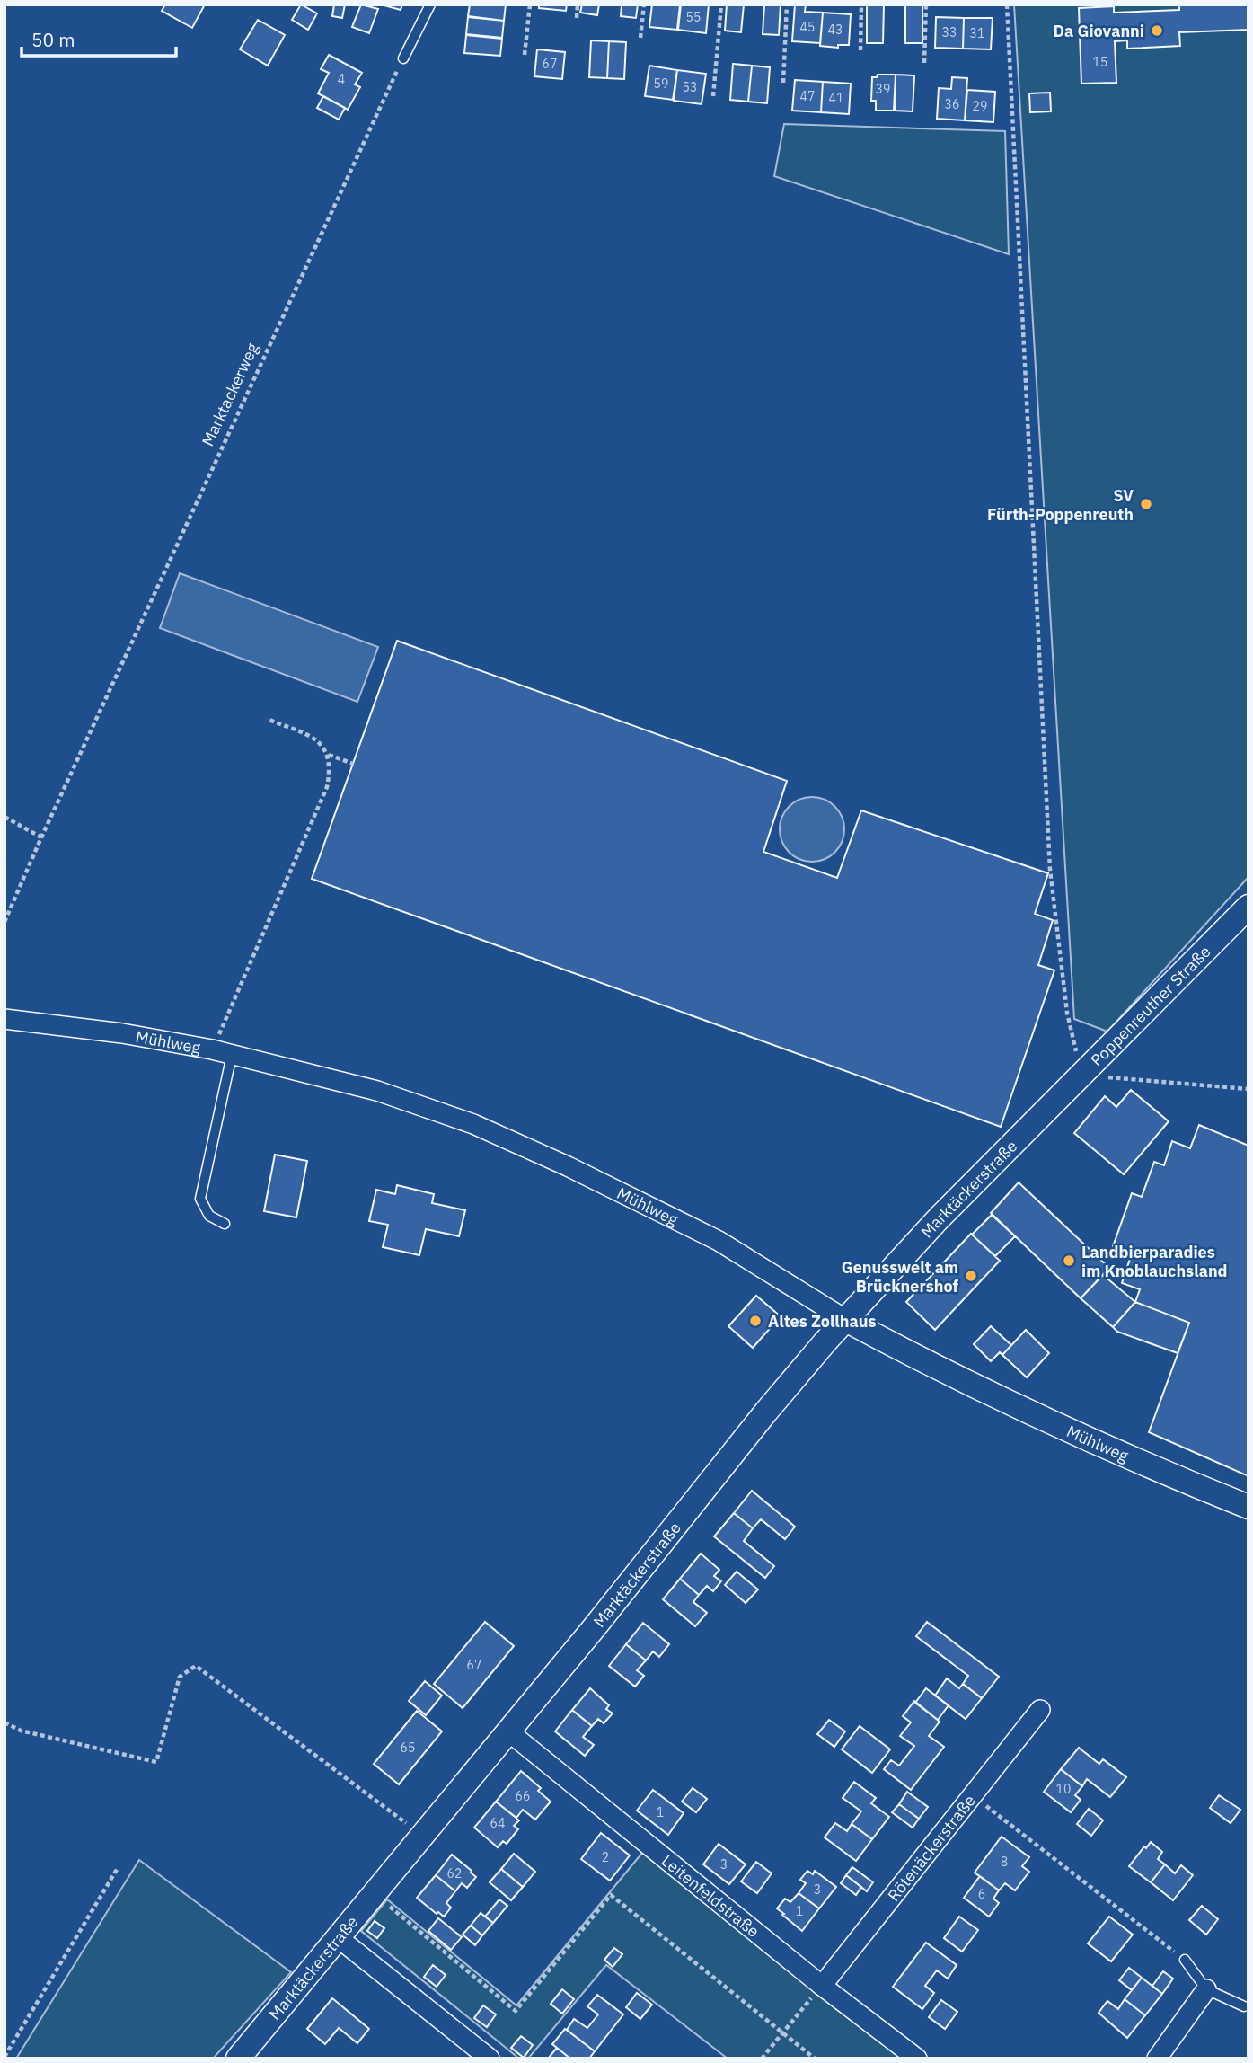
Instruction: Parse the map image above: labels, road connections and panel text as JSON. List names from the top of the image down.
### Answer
{
  "streets": {
    "street": [
      "Poppenreuther Straße",
      "Mühlweg",
      "Marktäckerstraße",
      "Rötenäckerstraße",
      "Leitenfeldstraße"
    ],
    "path": ["Marktackerweg"]
  },
  "crossings": [
    ["Poppenreuther Straße", "Marktäckerstraße"],
    ["Mühlweg", "Marktäckerstraße"],
    ["Marktäckerstraße", "Leitenfeldstraße"],
    ["Rötenäckerstraße", "Leitenfeldstraße"]
  ],
  "places": [
    "Da Giovanni",
    "SV Fürth-Poppenreuth",
    "Landbierparadies im Knoblauchsland",
    "Genusswelt am Brücknershof",
    "Altes Zollhaus"
  ],
  "house_numbers": [
    "55",
    "45",
    "43",
    "33",
    "31",
    "15",
    "67",
    "4",
    "59",
    "53",
    "39",
    "47",
    "41",
    "36",
    "29",
    "67",
    "65",
    "10",
    "66",
    "1",
    "64",
    "2",
    "8",
    "3",
    "62",
    "3",
    "6",
    "1"
  ],
  "scale_bar": "50 m"
}
